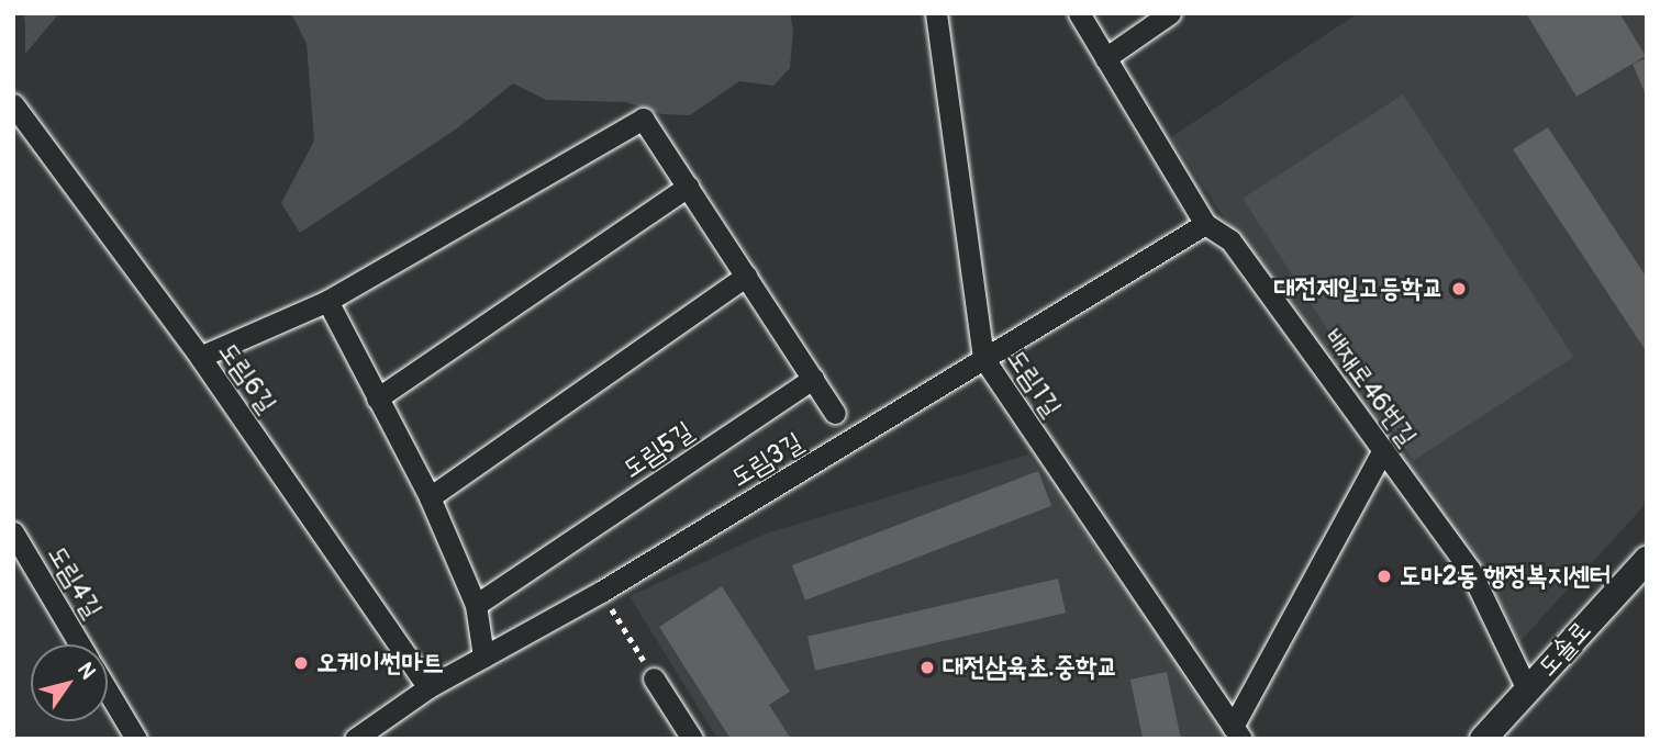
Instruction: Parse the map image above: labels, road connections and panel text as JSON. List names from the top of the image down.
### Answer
{
  "streets": {
    "street": [
      "도림6길",
      "도림1길",
      "배재로46번길",
      "도림5길",
      "도림3길",
      "도림4길",
      "도솔로"
    ]
  },
  "crossings": [
    ["도림6길", "도림3길"],
    ["도림1길", "배재로46번길"],
    ["도림1길", "도림3길"],
    ["배재로46번길", "도림3길"],
    ["배재로46번길", "도솔로"]
  ],
  "places": [
    "대전제일고등학교",
    "도마2동 행정복지센터",
    "오케이썬마트",
    "대전삼육초.중학교"
  ],
  "north": "top right"
}
